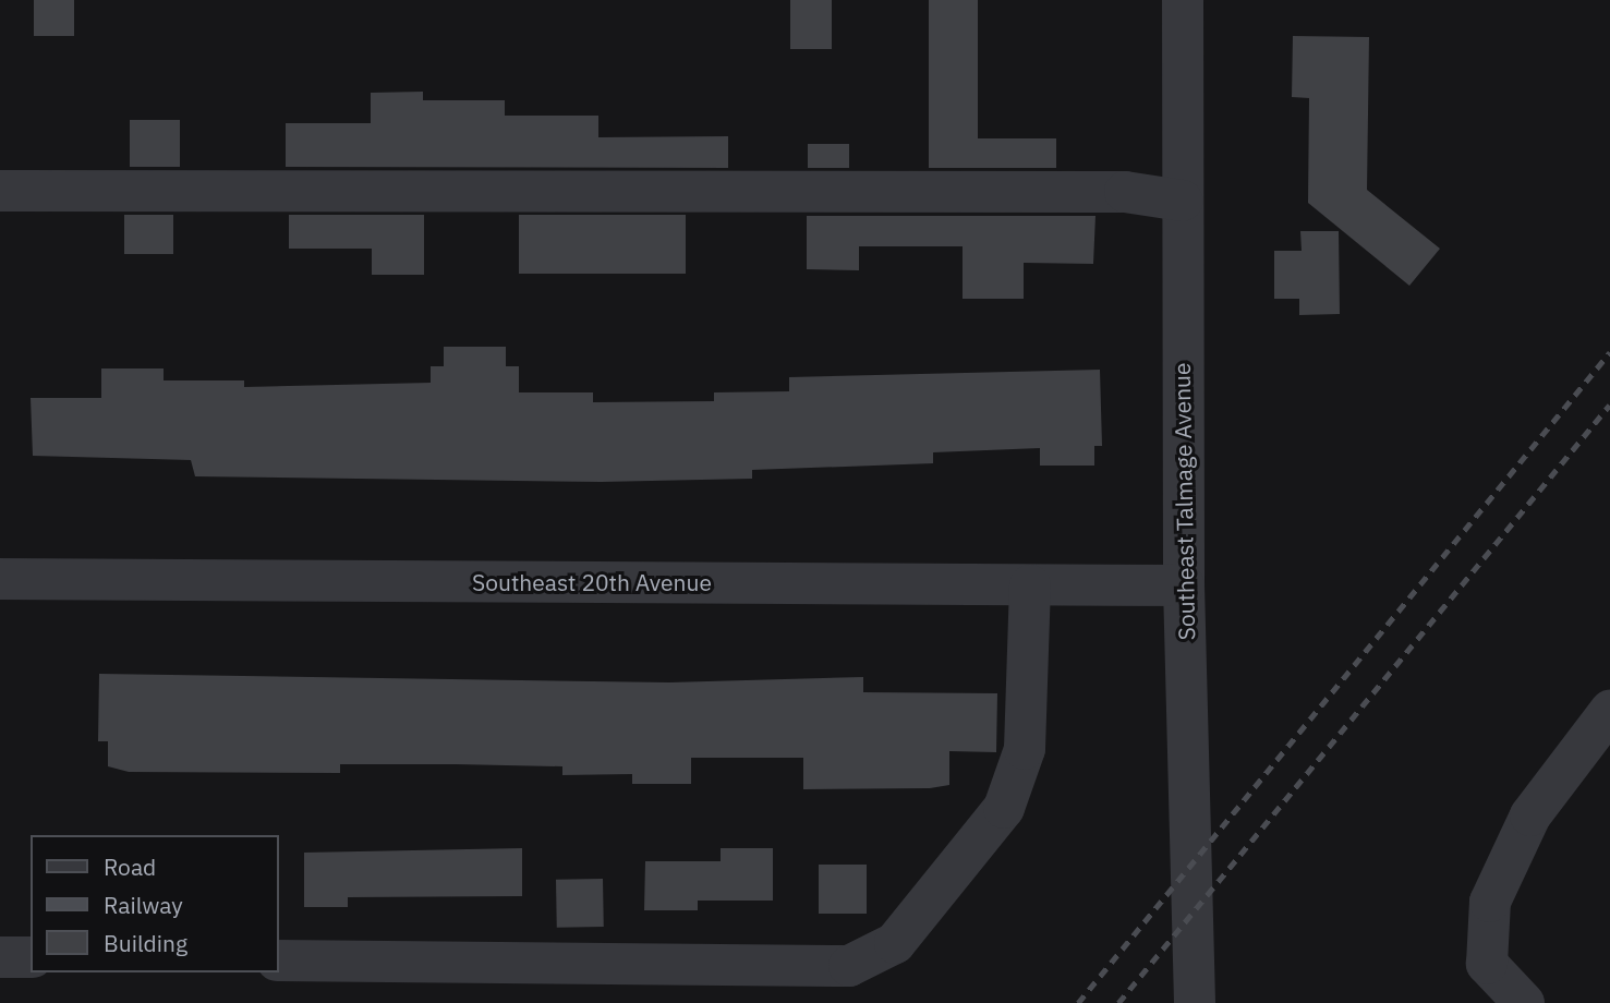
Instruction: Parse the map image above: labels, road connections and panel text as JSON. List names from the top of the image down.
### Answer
{
  "streets": {
    "street": ["Southeast Talmage Avenue", "Southeast 20th Avenue"]
  },
  "crossings": [
    ["Southeast Talmage Avenue", "Southeast 20th Avenue"]
  ],
  "legend": ["Road", "Railway", "Building"]
}
